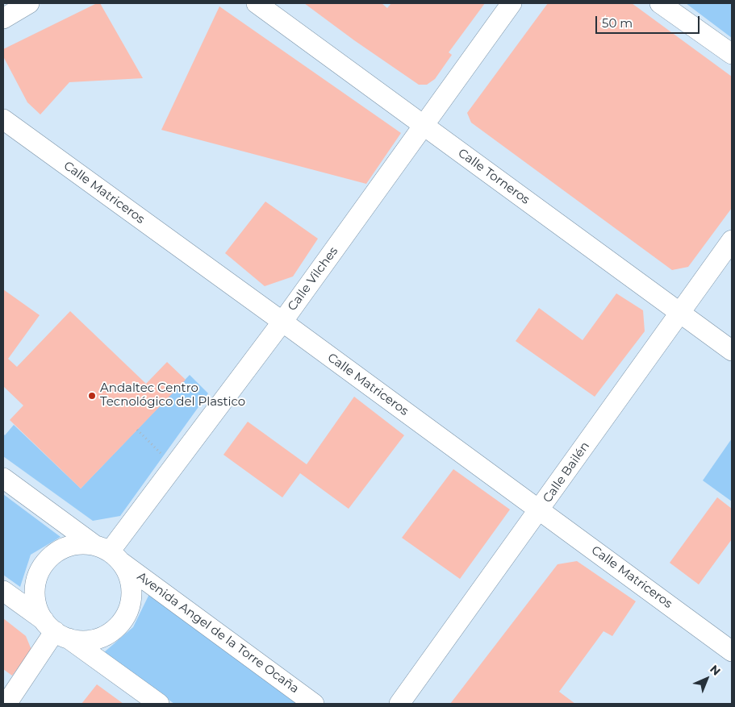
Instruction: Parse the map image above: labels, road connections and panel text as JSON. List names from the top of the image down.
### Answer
{
  "streets": {
    "street": [
      "Calle Torneros",
      "Calle Matriceros",
      "Calle Vilches",
      "Calle Bailén",
      "Avenida Angel de la Torre Ocaña"
    ]
  },
  "crossings": [
    ["Calle Torneros", "Calle Vilches"],
    ["Calle Torneros", "Calle Bailén"],
    ["Calle Matriceros", "Calle Vilches"],
    ["Calle Matriceros", "Calle Bailén"],
    ["Calle Vilches", "Avenida Angel de la Torre Ocaña"]
  ],
  "places": ["Andaltec Centro Tecnológico del Plastico"],
  "scale_bar": "50 m",
  "north": "top right"
}
